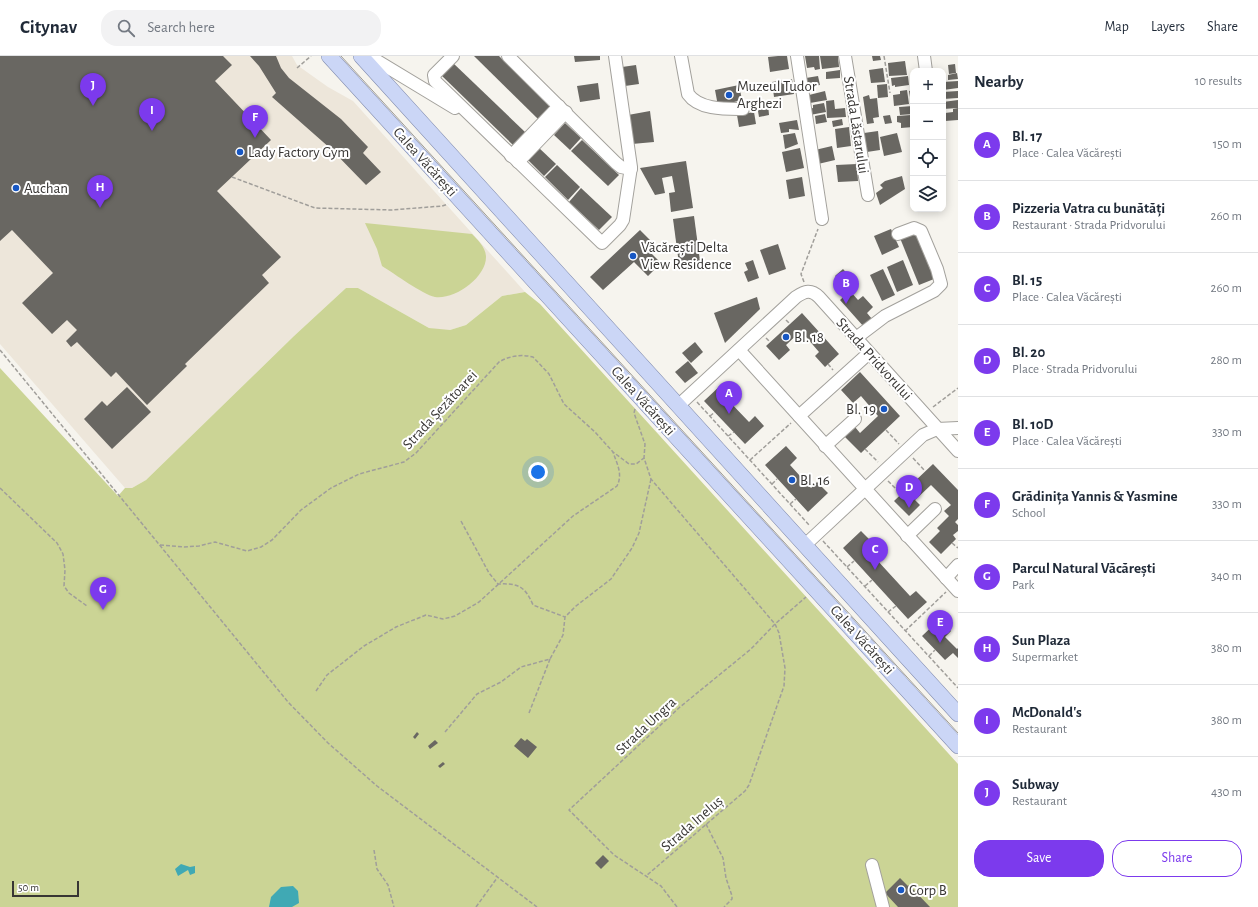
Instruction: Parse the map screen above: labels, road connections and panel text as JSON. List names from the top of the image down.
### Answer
{
  "streets": {
    "main road": ["Calea Văcărești"],
    "street": ["Strada Lăstarului", "Strada Pridvorului"],
    "path": ["Strada Șezătoarei", "Strada Ungra", "Strada Ineluș"]
  },
  "crossings": [
    ["Calea Văcărești", "Strada Ungra"],
    ["Strada Ungra", "Strada Ineluș"]
  ],
  "places": [
    "Muzeul Tudor Arghezi",
    "Lady Factory Gym",
    "Auchan",
    "Văcărești Delta View Residence",
    "Bl. 18",
    "Bl. 19",
    "Bl. 16",
    "Corp B"
  ],
  "scale_bar": "50 m",
  "page": {
    "header": "Citynav",
    "search": "Search here",
    "nav": ["Map", "Layers", "Share"],
    "heading": ["Nearby", "10 results"],
    "map_buttons": ["+", "−"],
    "pins": [
      "J",
      "I",
      "F",
      "H",
      "B",
      "A",
      "D",
      "C",
      "G",
      "E"
    ],
    "list": [
      {
        "mark": "A",
        "name": "Bl. 17",
        "note": "Place · Calea Văcărești",
        "value": "150 m"
      },
      {
        "mark": "B",
        "name": "Pizzeria Vatra cu bunătăți",
        "note": "Restaurant · Strada Pridvorului",
        "value": "260 m"
      },
      {
        "mark": "C",
        "name": "Bl. 15",
        "note": "Place · Calea Văcărești",
        "value": "260 m"
      },
      {
        "mark": "D",
        "name": "Bl. 20",
        "note": "Place · Strada Pridvorului",
        "value": "280 m"
      },
      {
        "mark": "E",
        "name": "Bl. 10D",
        "note": "Place · Calea Văcărești",
        "value": "330 m"
      },
      {
        "mark": "F",
        "name": "Grădinița Yannis & Yasmine",
        "note": "School",
        "value": "330 m"
      },
      {
        "mark": "G",
        "name": "Parcul Natural Văcărești",
        "note": "Park",
        "value": "340 m"
      },
      {
        "mark": "H",
        "name": "Sun Plaza",
        "note": "Supermarket",
        "value": "380 m"
      },
      {
        "mark": "I",
        "name": "McDonald's",
        "note": "Restaurant",
        "value": "380 m"
      },
      {
        "mark": "J",
        "name": "Subway",
        "note": "Restaurant",
        "value": "430 m"
      }
    ],
    "buttons": ["Save", "Share"],
    "scale": "50 m"
  }
}
